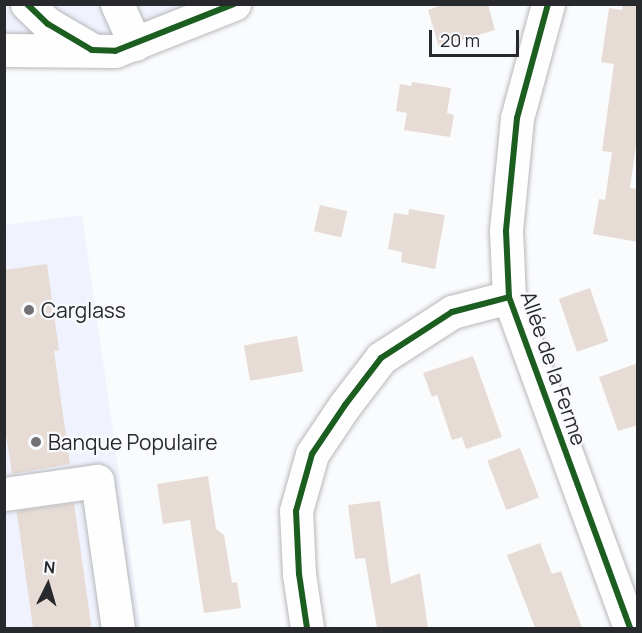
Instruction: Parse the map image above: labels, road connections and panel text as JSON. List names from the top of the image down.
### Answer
{
  "streets": {
    "street": ["Allée de la Ferme"]
  },
  "places": ["Carglass", "Banque Populaire"],
  "scale_bar": "20 m",
  "north": "top"
}
